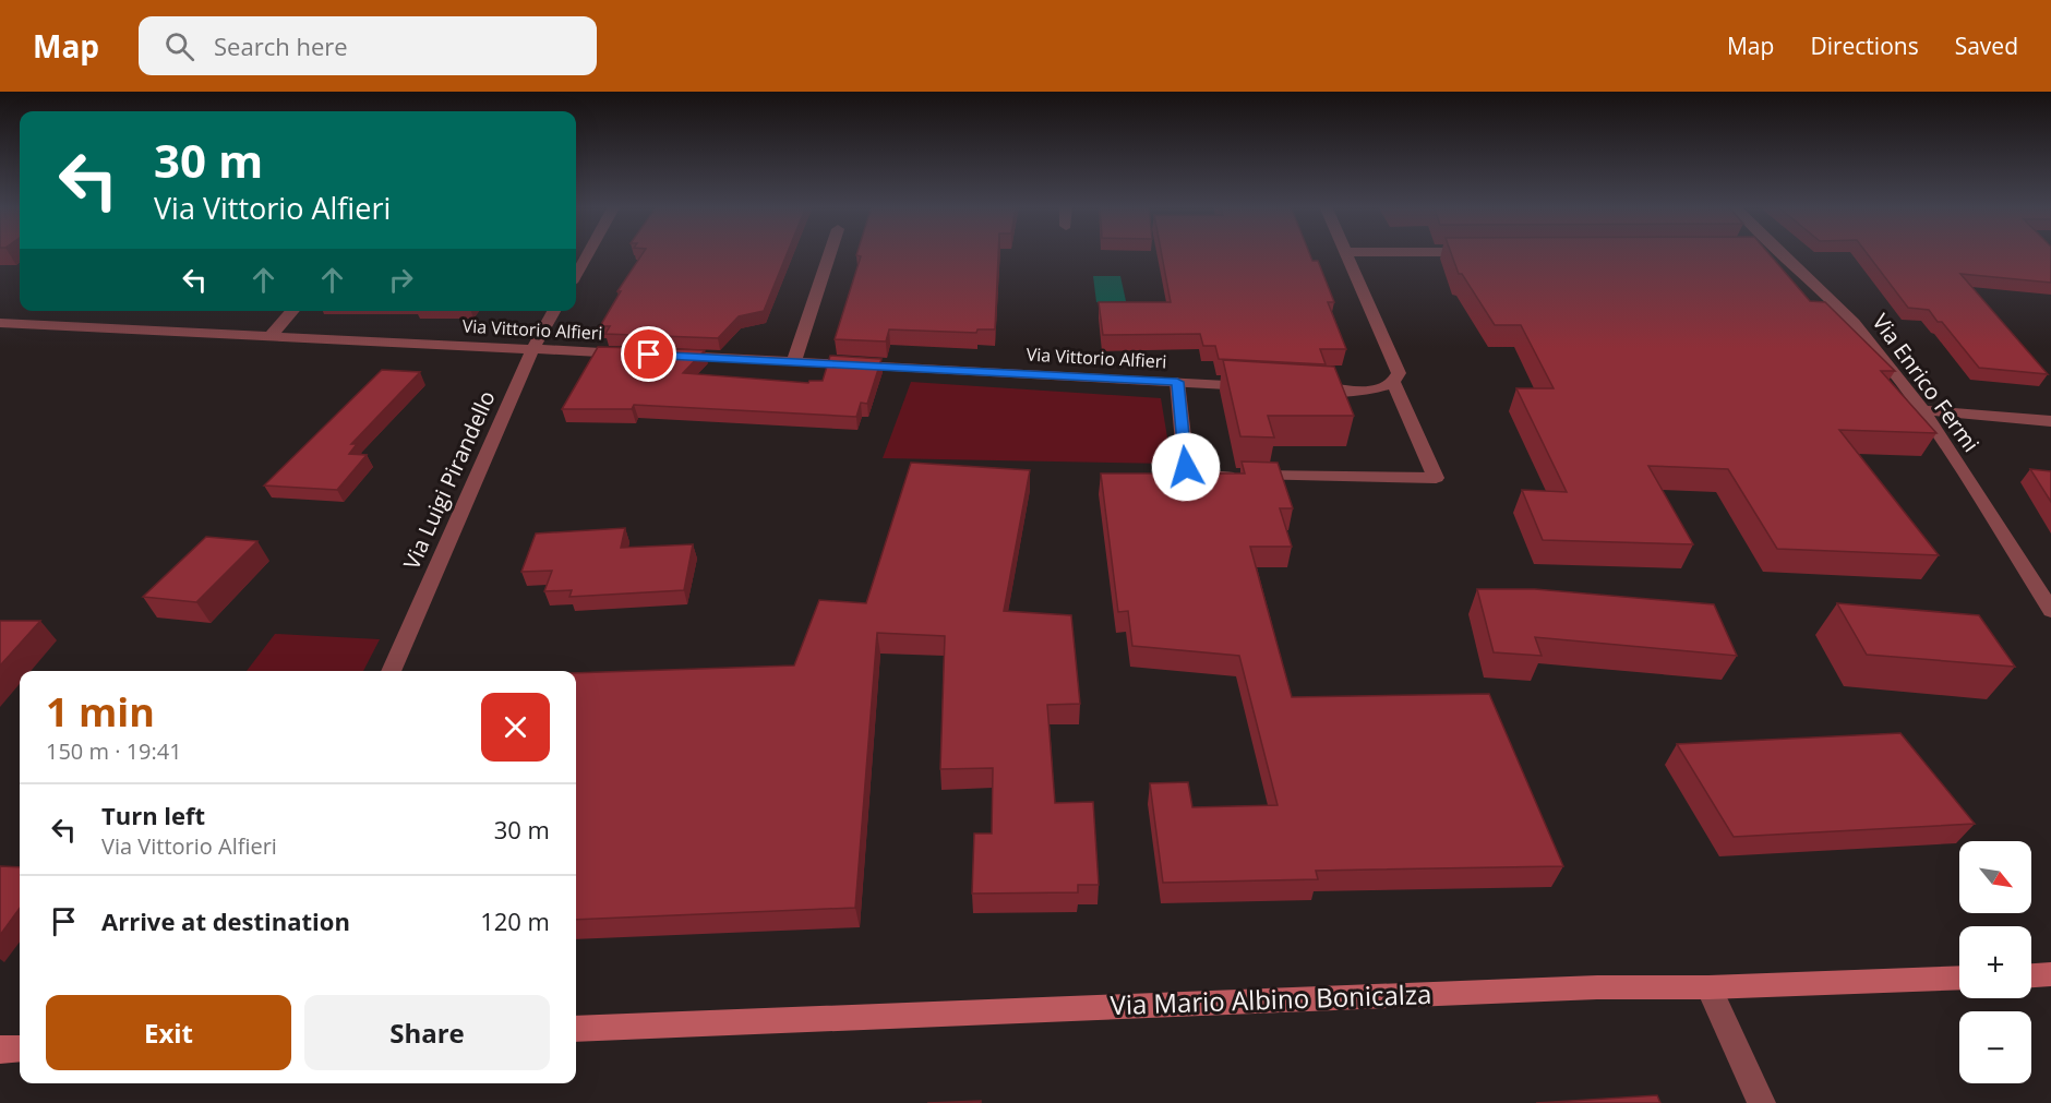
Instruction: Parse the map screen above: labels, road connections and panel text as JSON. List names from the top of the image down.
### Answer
{
  "streets": {
    "main road": ["Via Mario Albino Bonicalza"],
    "street": ["Via Vittorio Alfieri", "Via Enrico Fermi", "Via Luigi Pirandello"]
  },
  "crossings": [
    ["Via Vittorio Alfieri", "Via Luigi Pirandello"]
  ],
  "north": "bottom right",
  "page": {
    "header": "Map",
    "search": "Search here",
    "nav": ["Map", "Directions", "Saved"],
    "turn": ["30 m", "Via Vittorio Alfieri"],
    "heading": ["1 min", "150 m · 19:41"],
    "list": [
      {
        "name": "Turn left",
        "note": "Via Vittorio Alfieri",
        "value": "30 m"
      },
      {
        "name": "Arrive at destination",
        "value": "120 m"
      }
    ],
    "map_buttons": ["+", "−"],
    "buttons": ["Exit", "Share"]
  }
}
